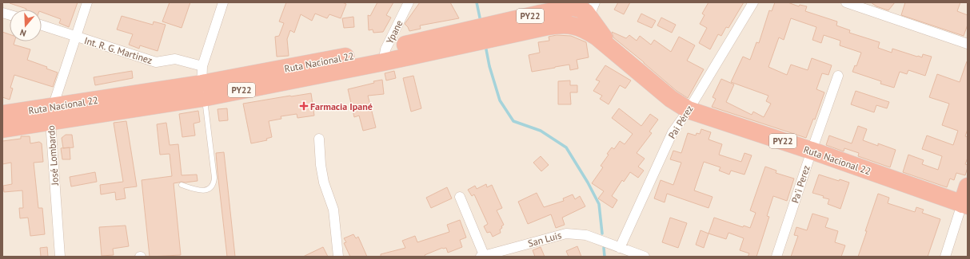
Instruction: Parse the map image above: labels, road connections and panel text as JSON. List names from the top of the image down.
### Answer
{
  "streets": {
    "highway": ["PY22", "Ruta Nacional 22"],
    "street": [
      "Ypane",
      "Int. R. G. Martinez",
      "Pai Pérez",
      "José Lombardo",
      "Pa'i Perez",
      "San Luis"
    ]
  },
  "crossings": [
    ["Ypane", "Ruta Nacional 22"],
    ["Int. R. G. Martinez", "José Lombardo"],
    ["Ruta Nacional 22", "Pai Pérez"],
    ["Ruta Nacional 22", "José Lombardo"],
    ["Ruta Nacional 22", "Pa'i Perez"],
    ["Pai Pérez", "San Luis"]
  ],
  "places": {
    "health": ["Farmacia Ipané"]
  },
  "north": "bottom"
}
